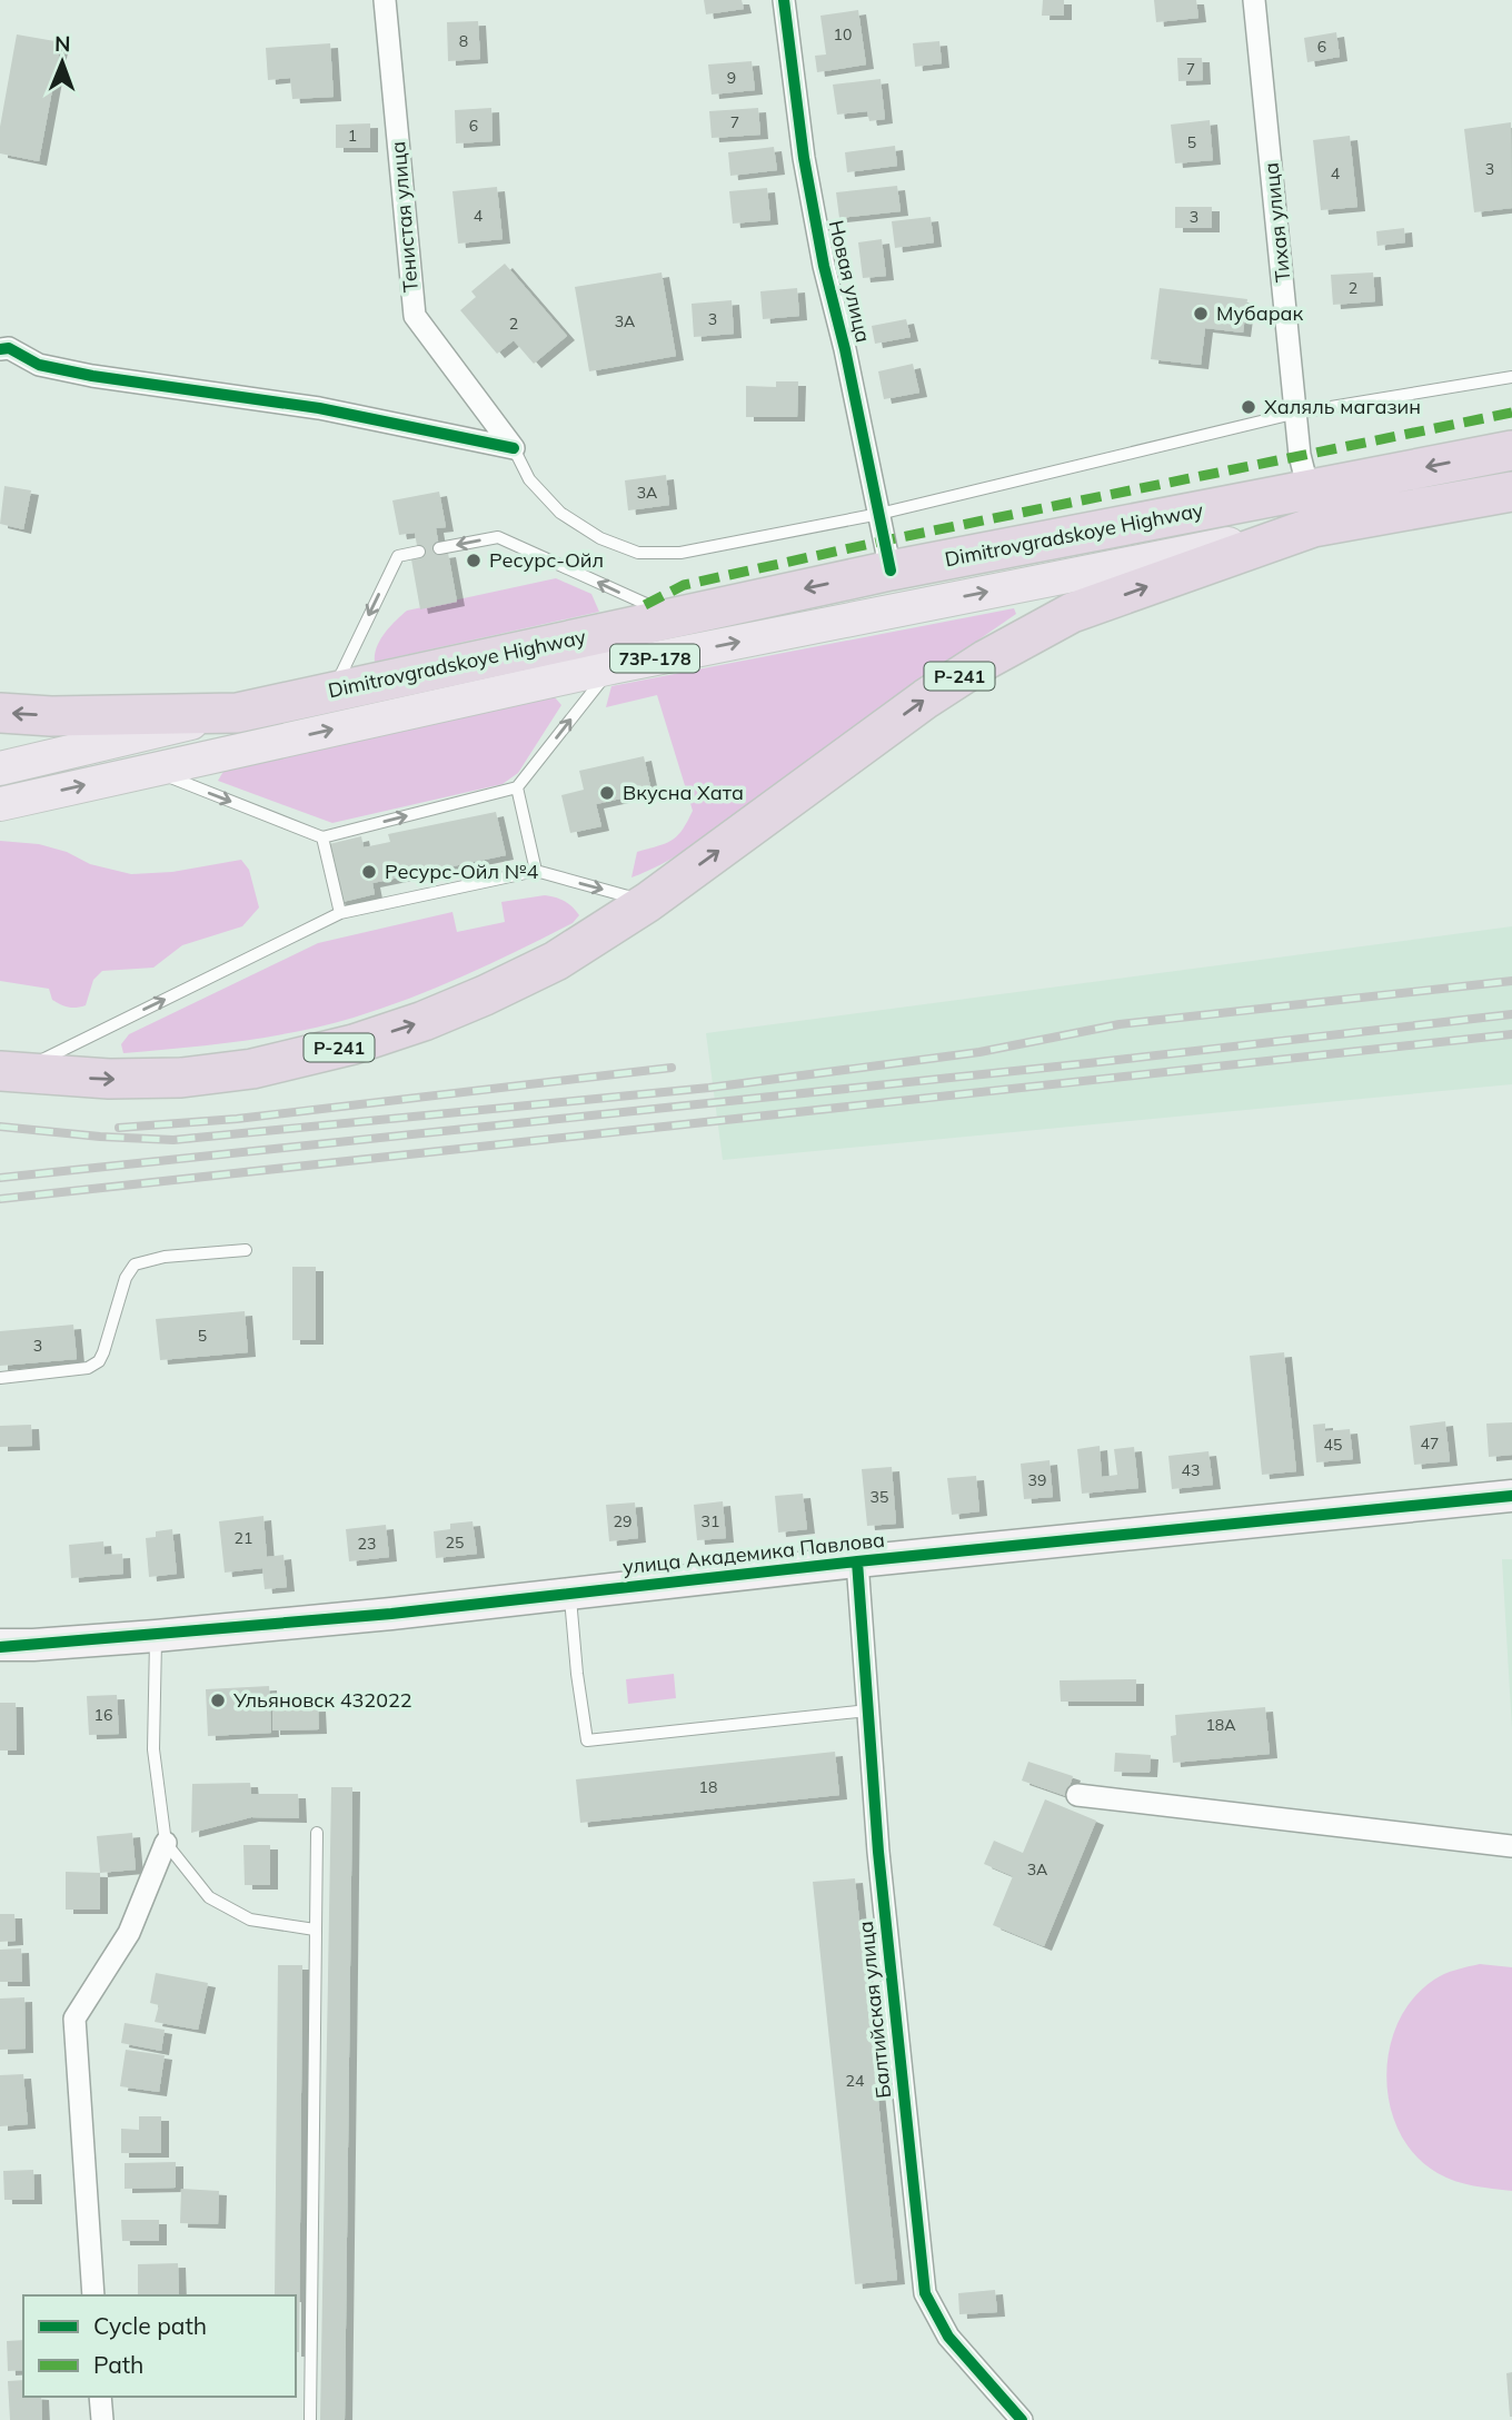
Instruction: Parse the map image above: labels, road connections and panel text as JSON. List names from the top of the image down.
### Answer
{
  "streets": {
    "highway": ["Dimitrovgradskoye Highway", "Р-241"],
    "main road": ["73Р-178"],
    "street": [
      "Тенистая улица",
      "Тихая улица",
      "Новая улица",
      "улица Академика Павлова",
      "Балтийская улица"
    ]
  },
  "crossings": [
    ["Тихая улица", "Dimitrovgradskoye Highway"],
    ["Тихая улица", "Р-241"],
    ["Новая улица", "Dimitrovgradskoye Highway"],
    ["Dimitrovgradskoye Highway", "Р-241"],
    ["улица Академика Павлова", "Балтийская улица"]
  ],
  "places": [
    "Мубарак",
    "Халяль магазин",
    "Ресурс-Ойл",
    "Вкусна Хата",
    "Ресурс-Ойл №4",
    "Ульяновск 432022"
  ],
  "house_numbers": [
    "10",
    "8",
    "6",
    "7",
    "9",
    "7",
    "6",
    "1",
    "5",
    "3",
    "4",
    "4",
    "3",
    "2",
    "3",
    "3А",
    "2",
    "3А",
    "5",
    "3",
    "47",
    "45",
    "43",
    "39",
    "35",
    "29",
    "31",
    "21",
    "25",
    "23",
    "16",
    "18А",
    "18",
    "3А",
    "24"
  ],
  "legend": ["Cycle path", "Path"],
  "north": "top"
}
